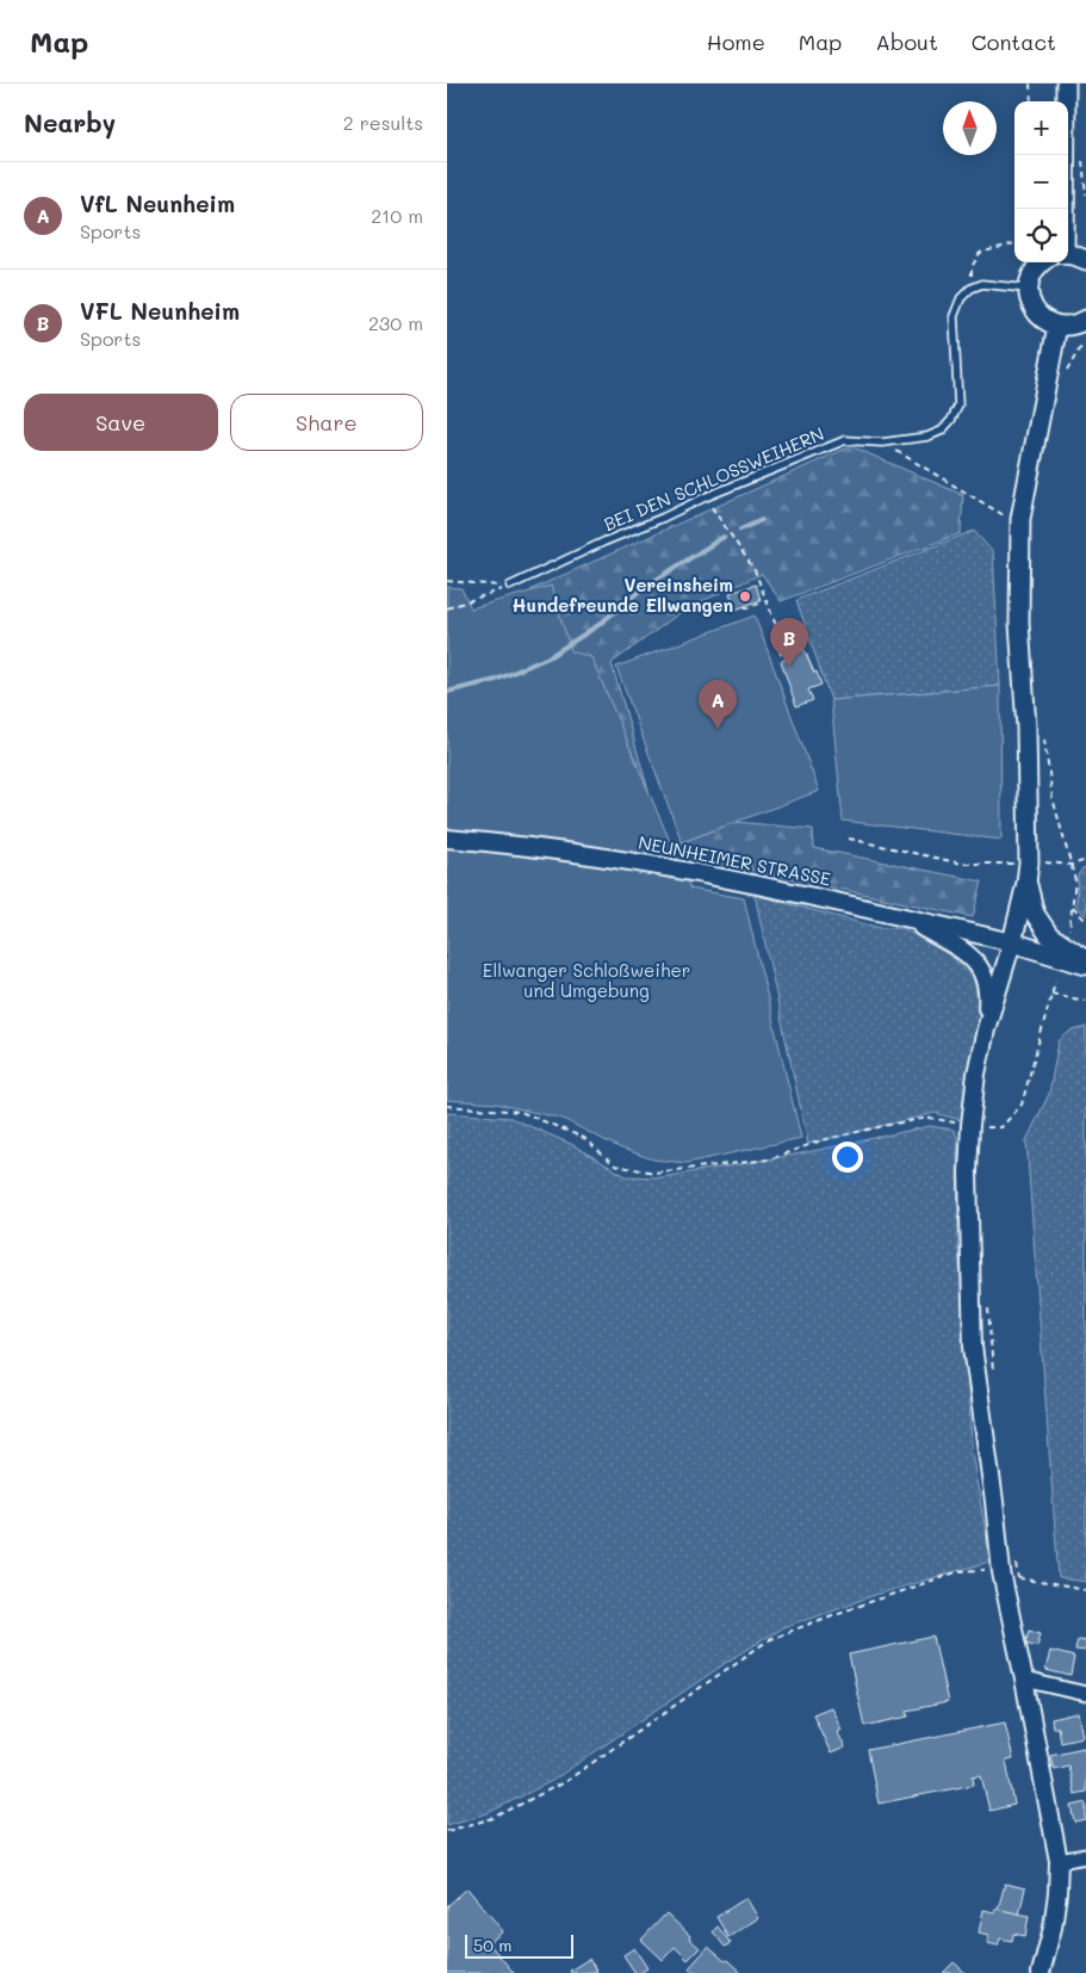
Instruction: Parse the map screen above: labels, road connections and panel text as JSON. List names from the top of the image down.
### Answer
{
  "streets": {
    "street": ["NEUNHEIMER STRASSE"],
    "lane": ["BEI DEN SCHLOSSWEIHERN"]
  },
  "parks": ["Ellwanger Schloßweiher und Umgebung"],
  "places": ["Vereinsheim Hundefreunde Ellwangen"],
  "scale_bar": "50 m",
  "north": "top",
  "page": {
    "header": "Map",
    "nav": [
      "Home",
      "Map",
      "About",
      "Contact"
    ],
    "heading": ["Nearby", "2 results"],
    "map_buttons": ["+", "−"],
    "list": [
      {
        "mark": "A",
        "name": "VfL Neunheim",
        "note": "Sports",
        "value": "210 m"
      },
      {
        "mark": "B",
        "name": "VFL Neunheim",
        "note": "Sports",
        "value": "230 m"
      }
    ],
    "buttons": ["Save", "Share"],
    "pins": ["B", "A"],
    "scale": "50 m"
  }
}
